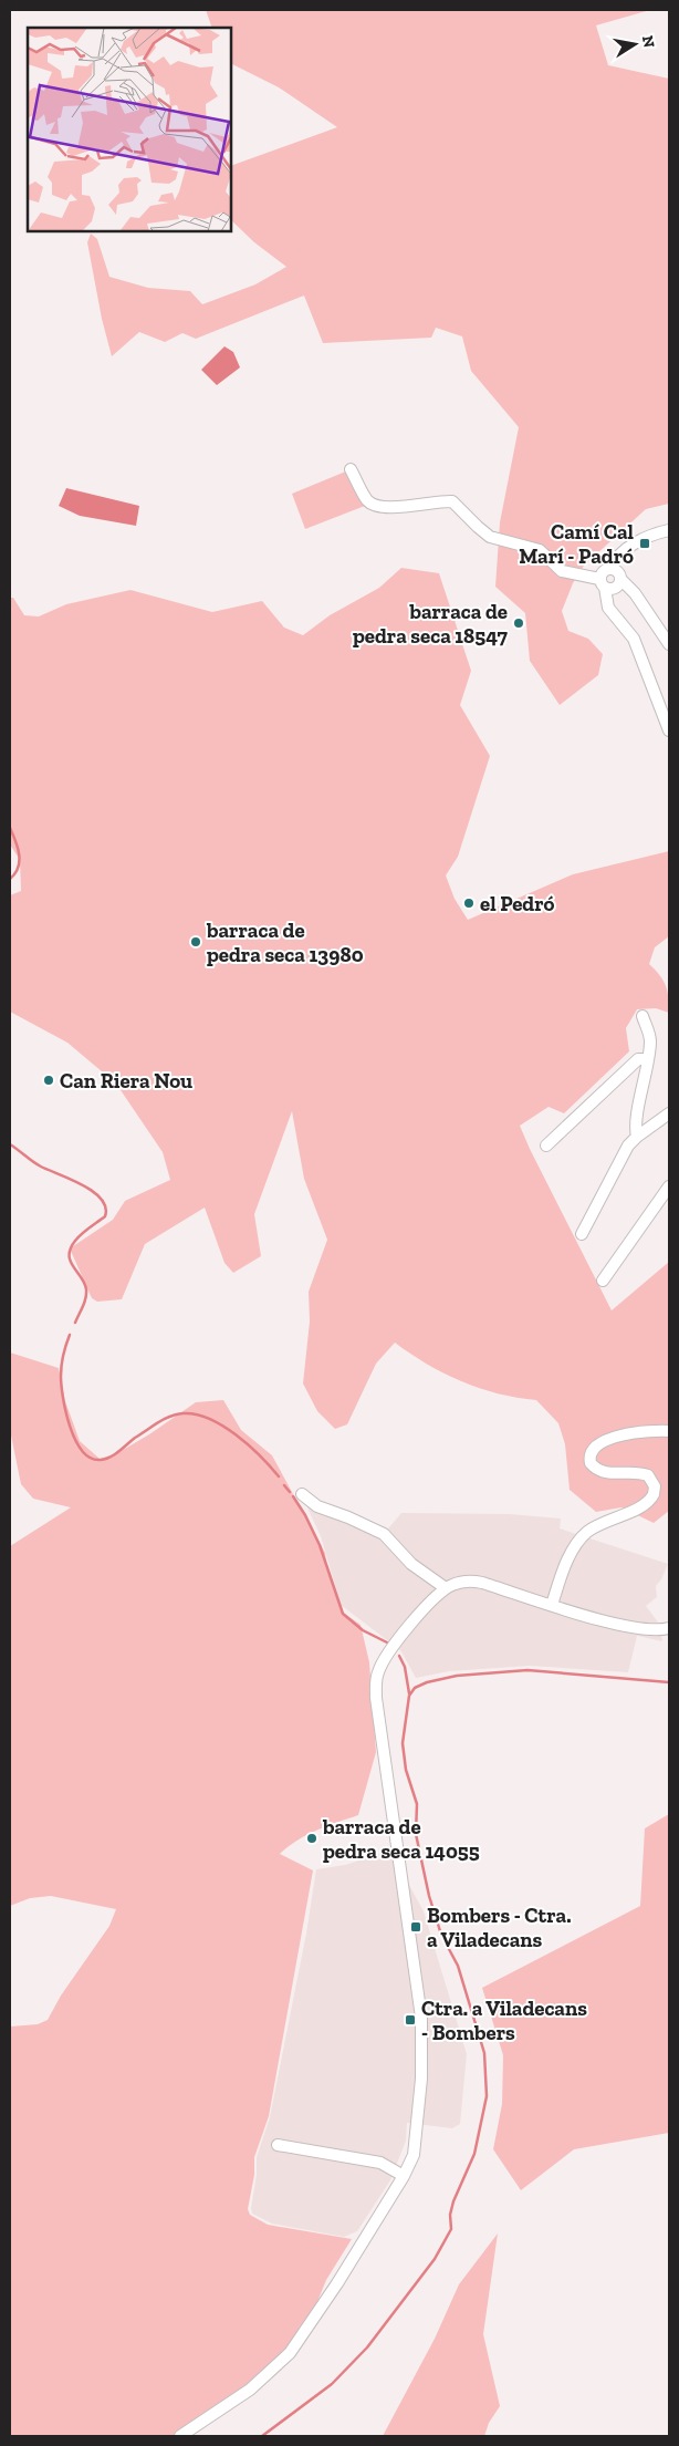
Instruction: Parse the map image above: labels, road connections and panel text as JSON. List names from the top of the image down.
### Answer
{
  "places": {
    "transit": ["Camí Cal Marí - Padró", "Bombers - Ctra. a Viladecans", "Ctra. a Viladecans - Bombers"],
    "other": [
      "barraca de pedra seca 18547",
      "el Pedró",
      "barraca de pedra seca 13980",
      "Can Riera Nou",
      "barraca de pedra seca 14055"
    ]
  },
  "north": "right"
}
